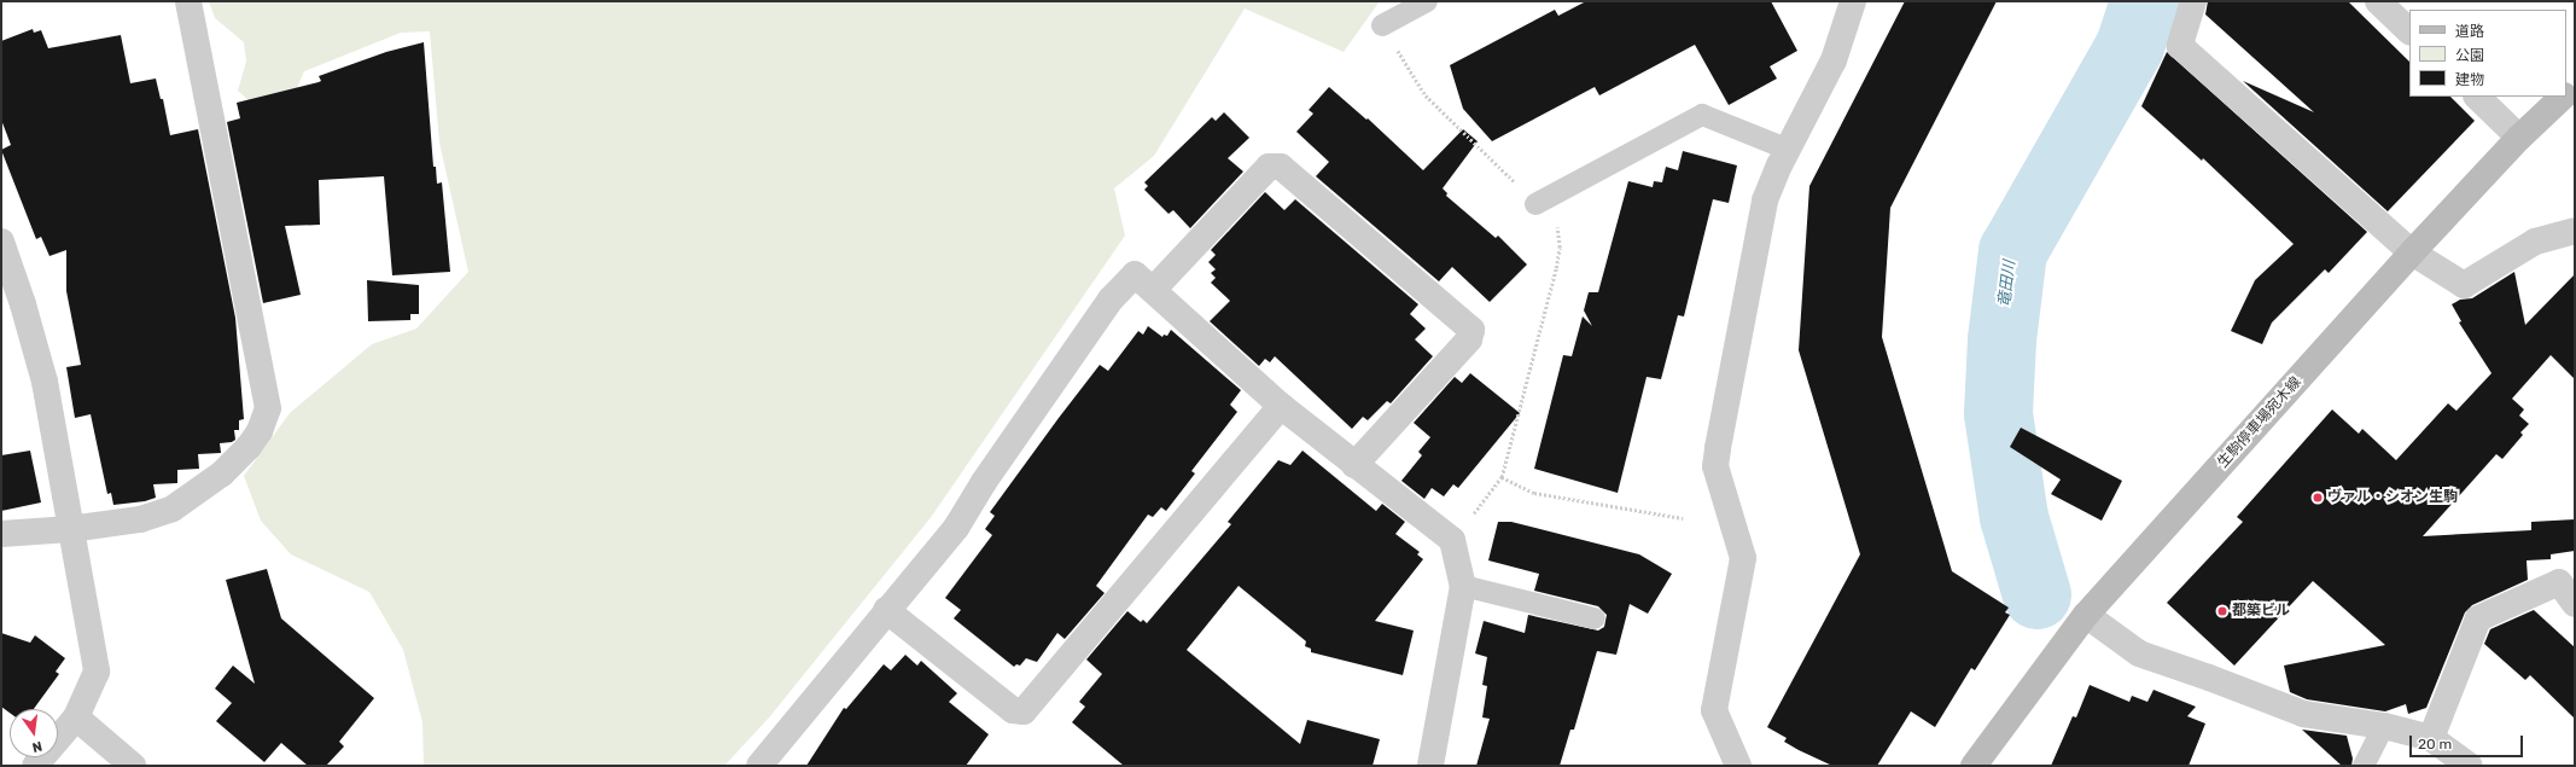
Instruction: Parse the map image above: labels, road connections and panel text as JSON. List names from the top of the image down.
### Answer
{
  "streets": {
    "main road": ["生駒停車場宛木線"]
  },
  "water": ["竜田川"],
  "places": ["ヴァル・シオン生駒", "都築ビル"],
  "legend": ["道路", "公園", "建物"],
  "scale_bar": "20 m",
  "north": "bottom"
}
